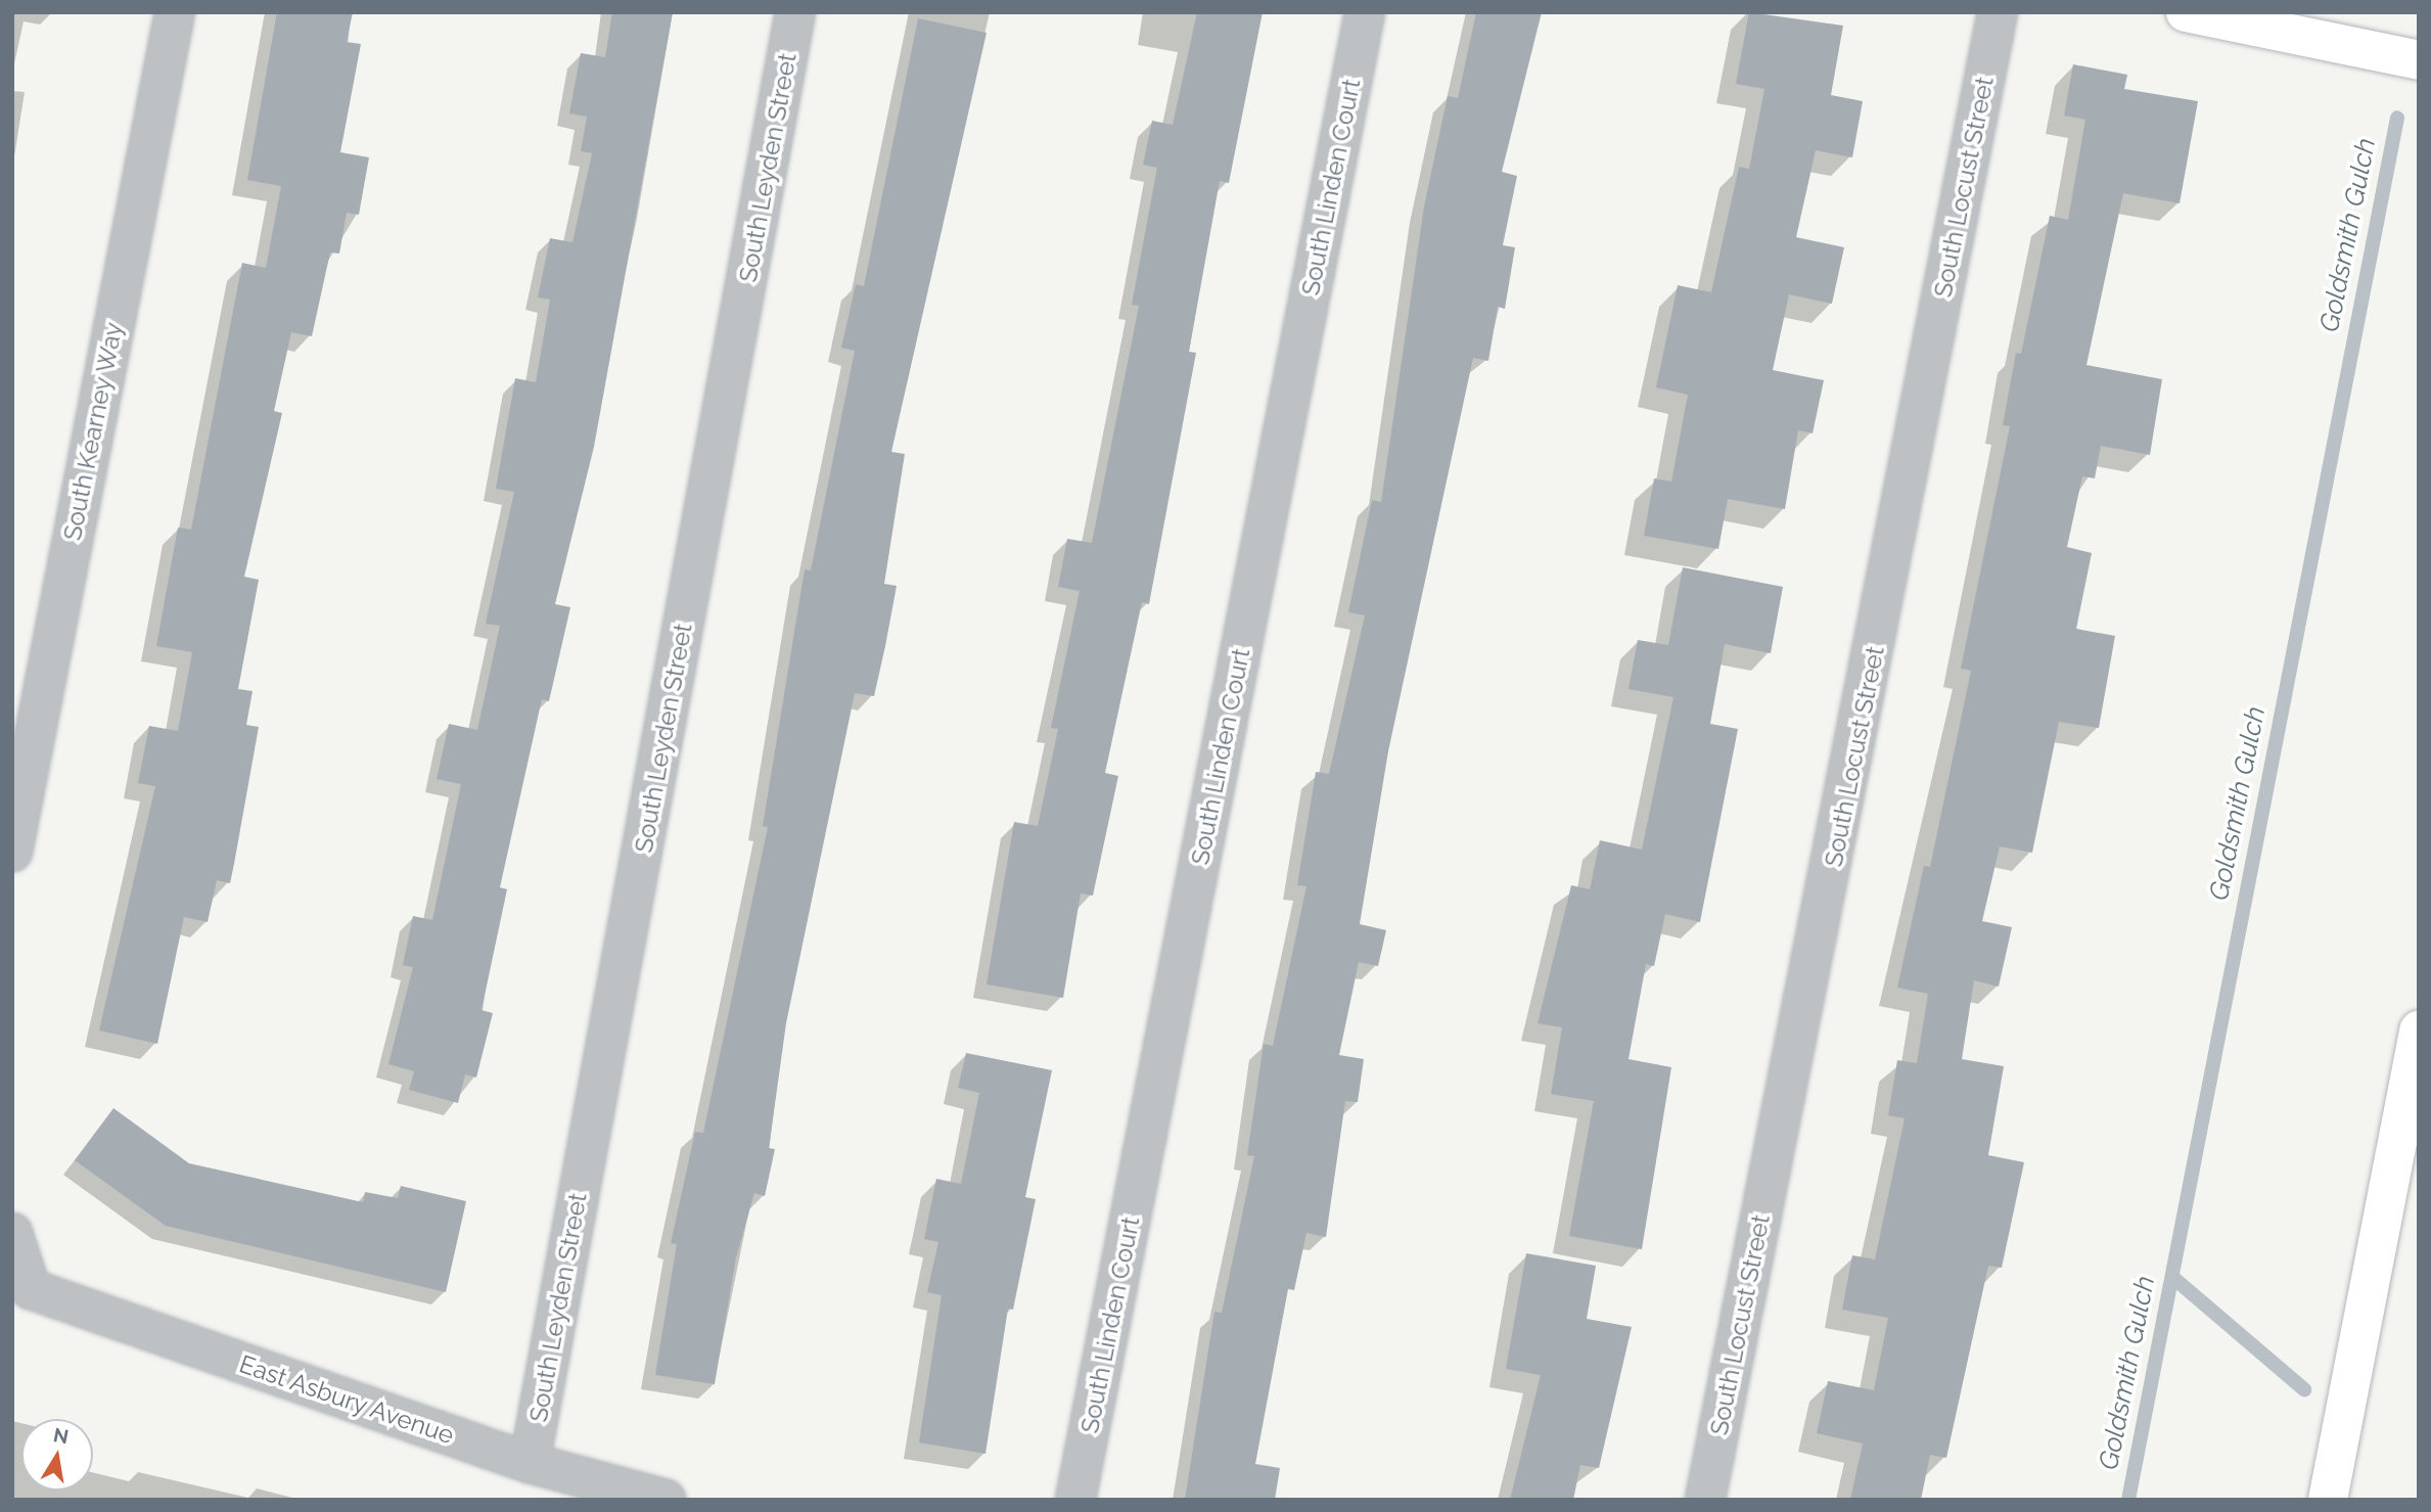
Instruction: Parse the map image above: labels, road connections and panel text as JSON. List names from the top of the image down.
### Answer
{
  "streets": {
    "street": [
      "South Leyden Street",
      "South Linden Court",
      "South Locust Street",
      "South Kearney Way",
      "East Asbury Avenue"
    ]
  },
  "crossings": [
    ["South Leyden Street", "East Asbury Avenue"]
  ],
  "water": ["Goldsmith Gulch"],
  "north": "top"
}
